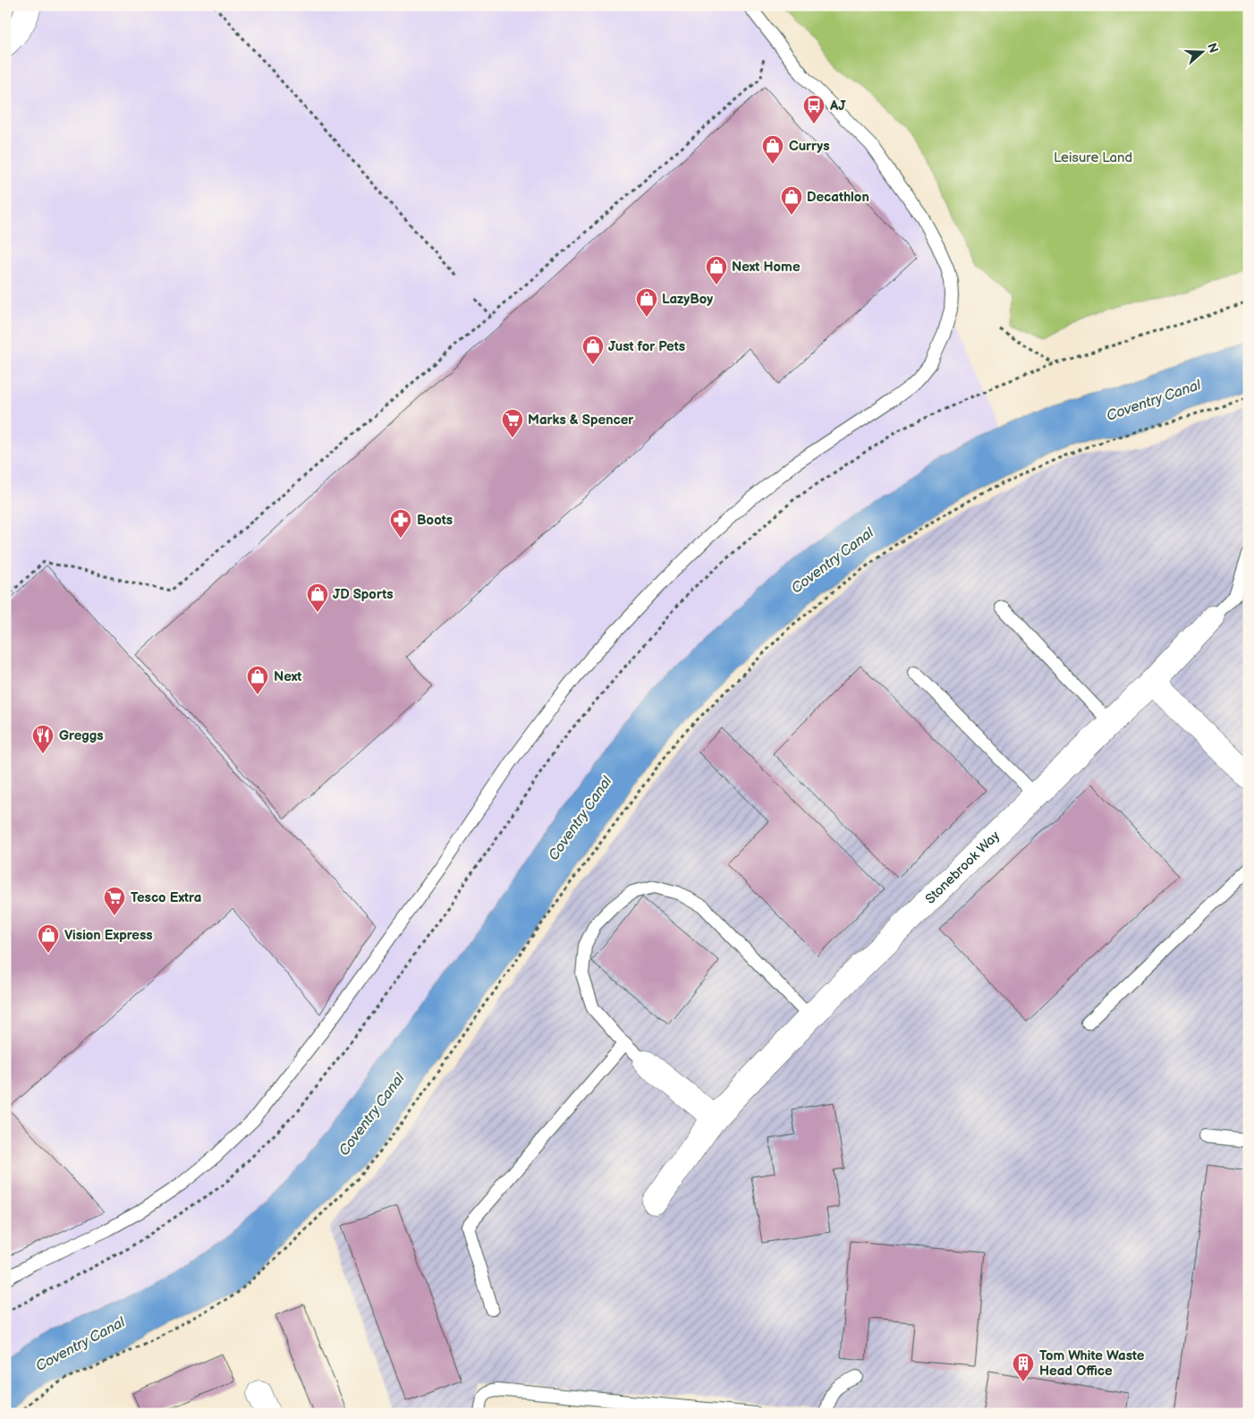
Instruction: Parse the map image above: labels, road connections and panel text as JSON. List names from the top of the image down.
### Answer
{
  "streets": {
    "street": ["Stonebrook Way"]
  },
  "water": ["Coventry Canal"],
  "parks": ["Leisure Land"],
  "places": {
    "bus stop": ["AJ"],
    "shop": [
      "Currys",
      "Decathlon",
      "Next Home",
      "LazyBoy",
      "Just for Pets",
      "JD Sports",
      "Next",
      "Vision Express"
    ],
    "supermarket": ["Marks & Spencer", "Tesco Extra"],
    "pharmacy": ["Boots"],
    "restaurant": ["Greggs"],
    "building": ["Tom White Waste Head Office"]
  },
  "north": "right"
}
